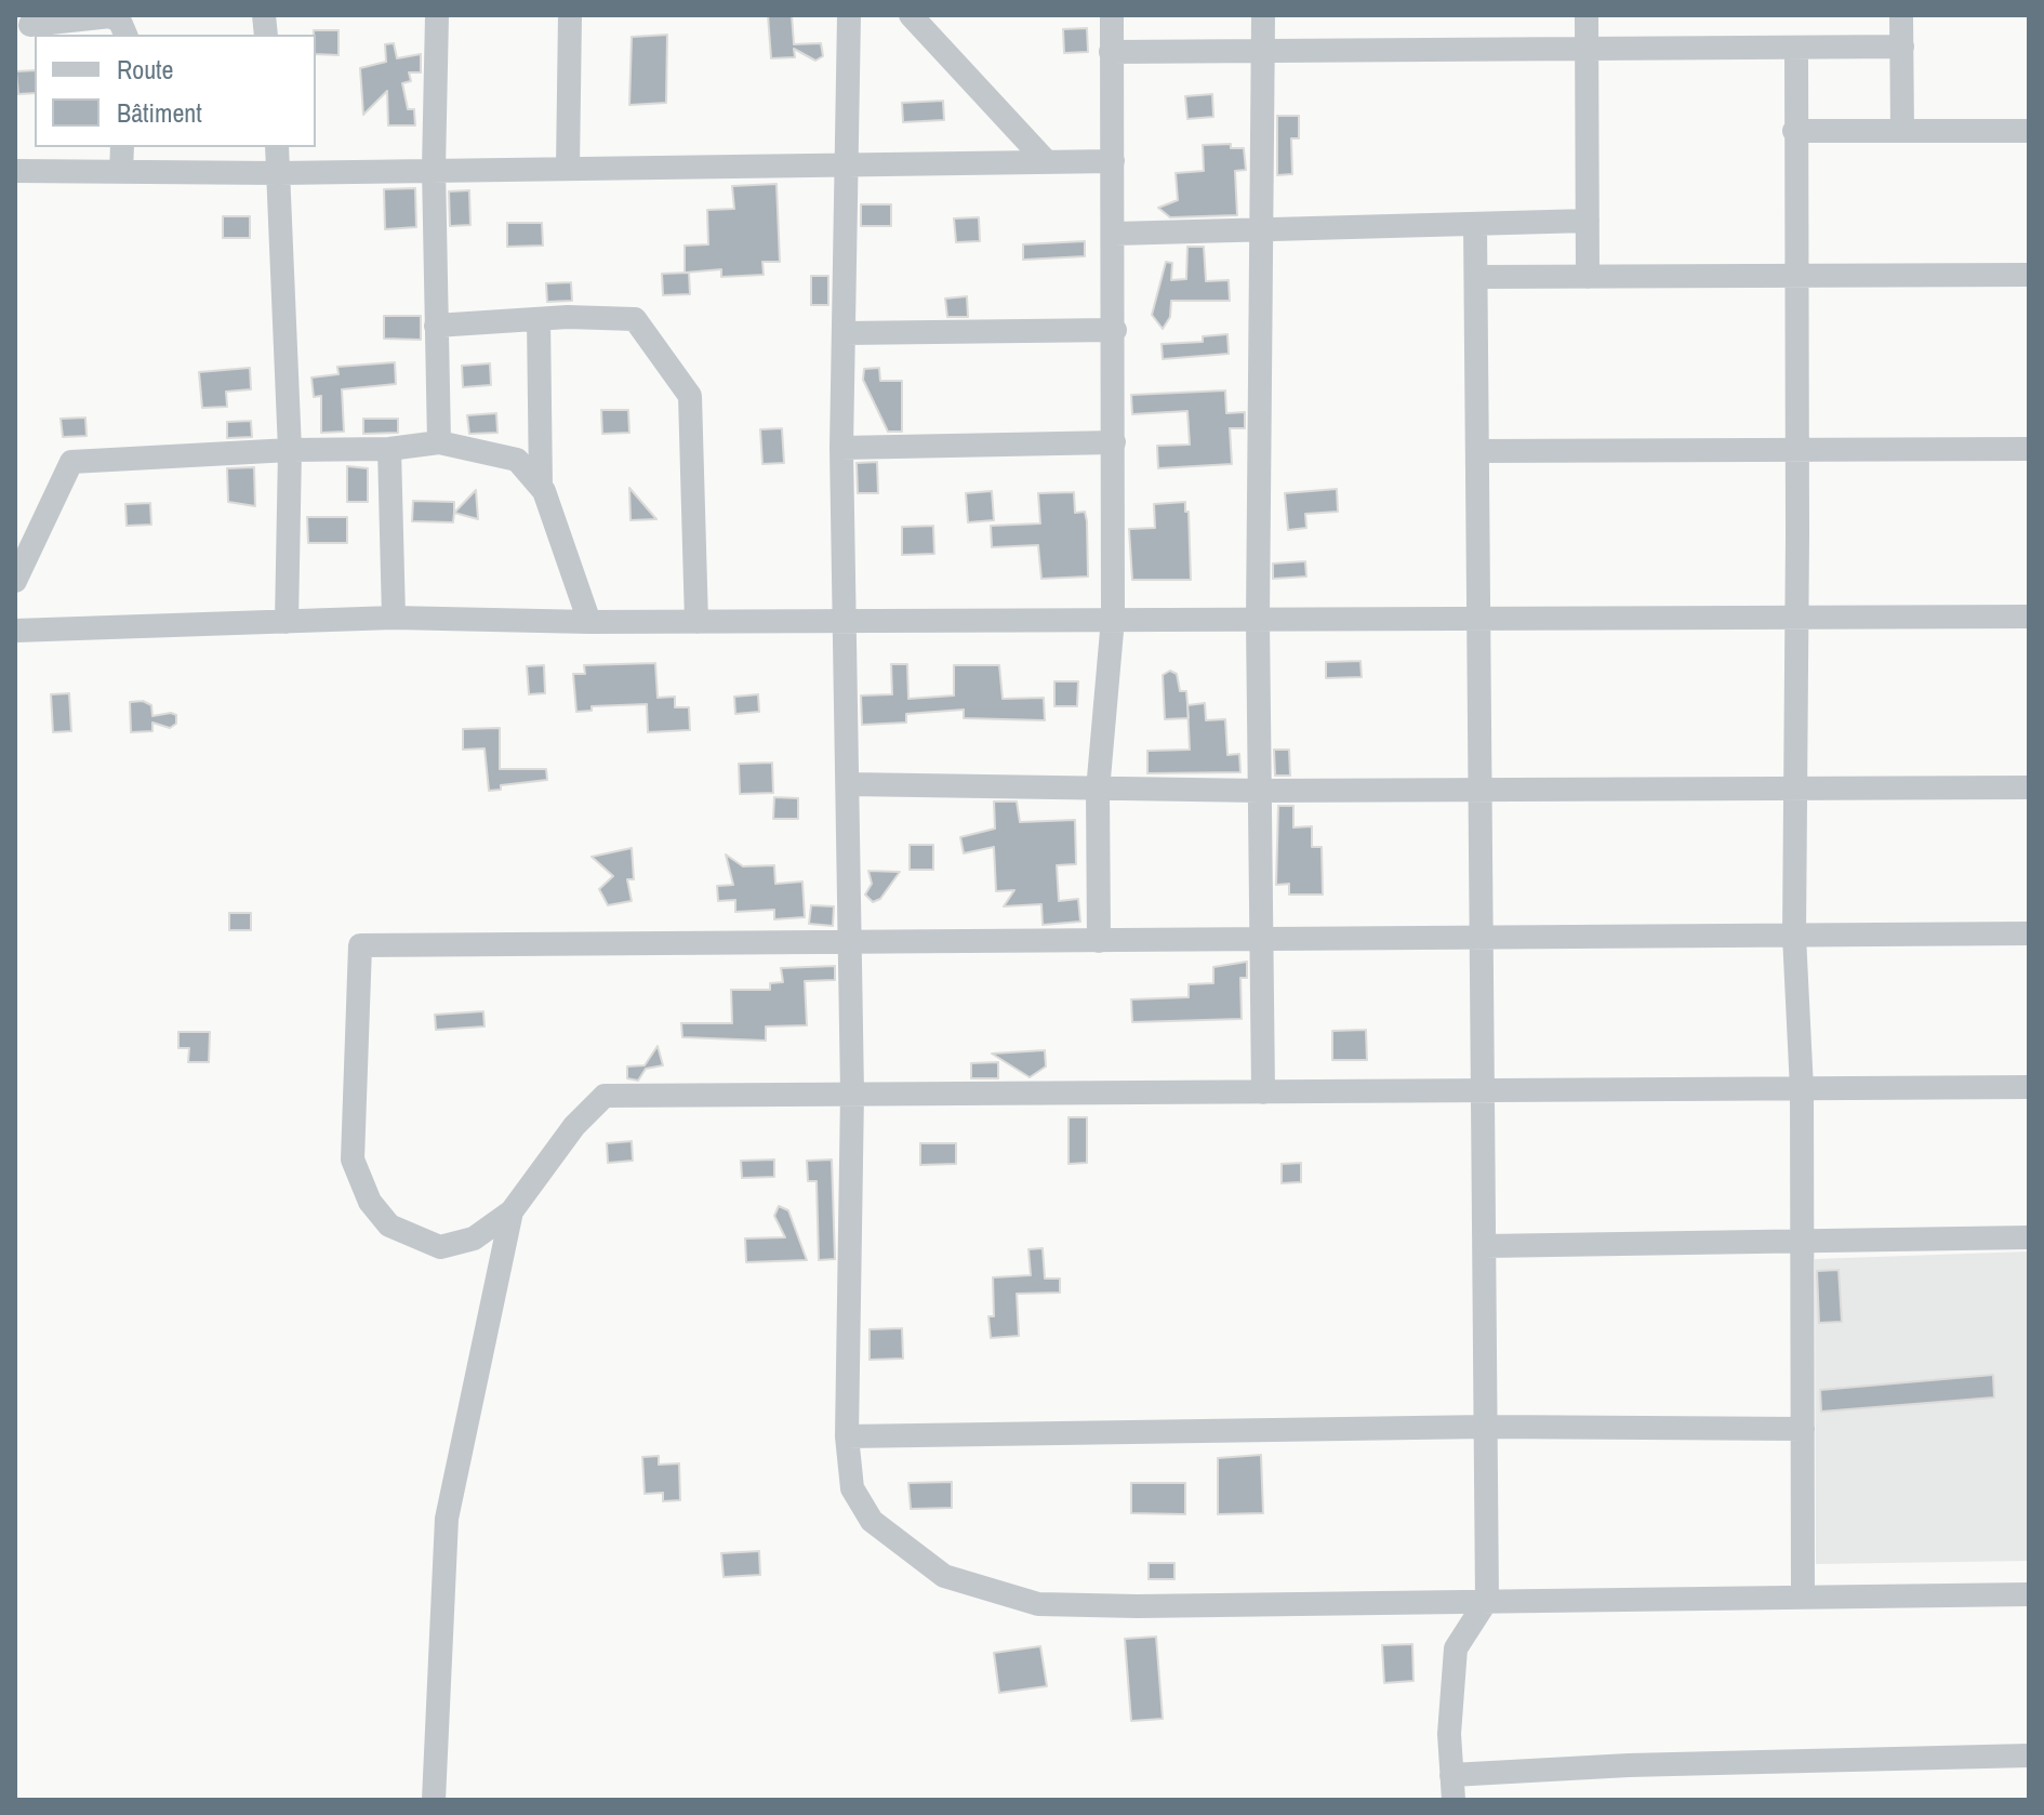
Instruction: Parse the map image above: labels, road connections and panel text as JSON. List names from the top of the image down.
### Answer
{
  "legend": ["Route", "Bâtiment"]
}
